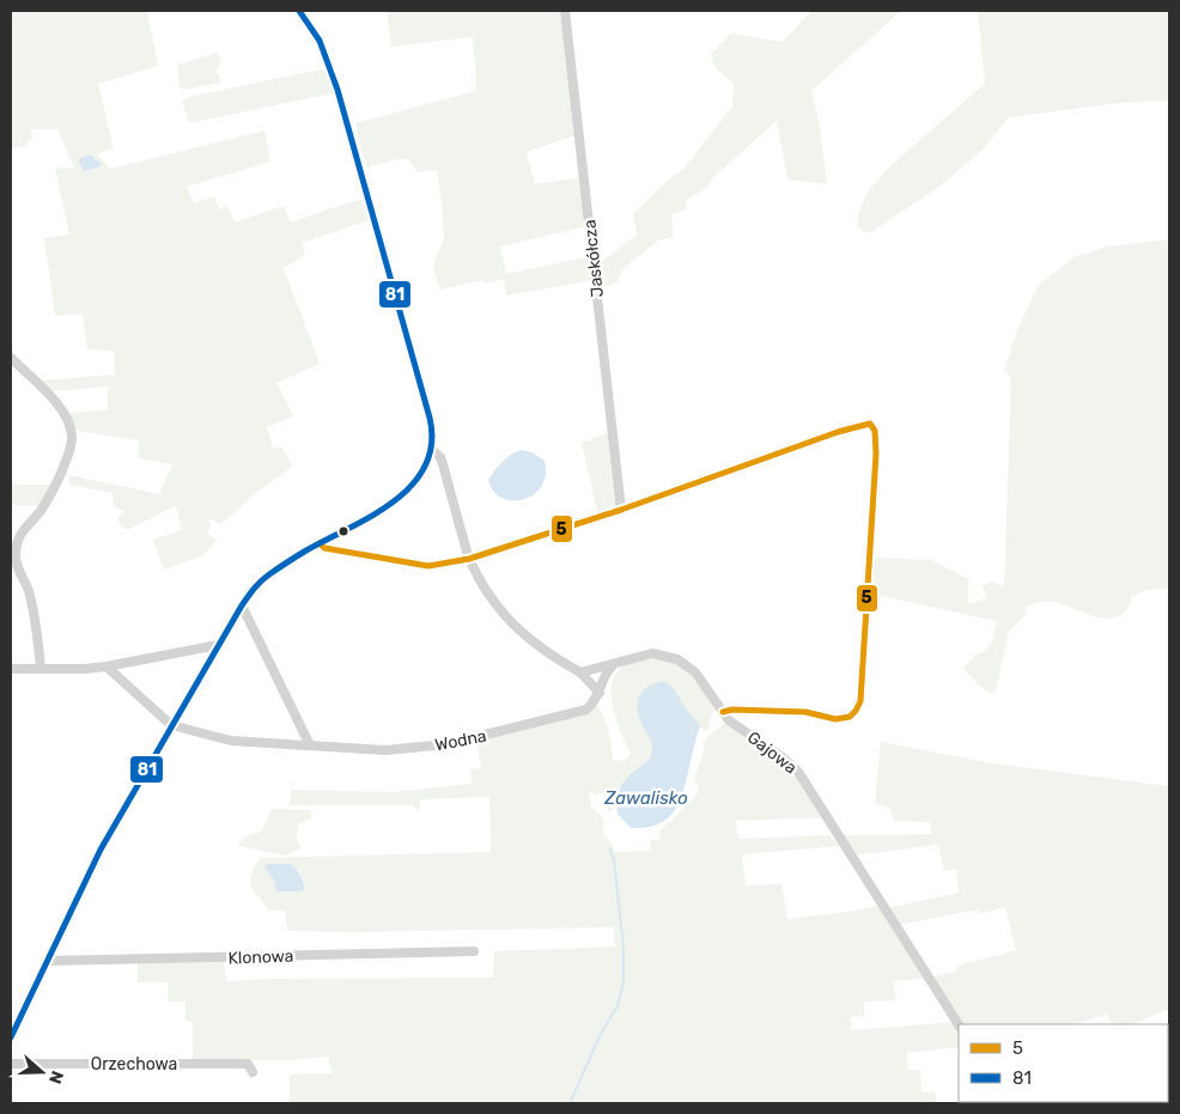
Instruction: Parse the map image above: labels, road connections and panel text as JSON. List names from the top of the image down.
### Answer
{
  "streets": {
    "street": [
      "Jaskółcza",
      "Wodna",
      "Gajowa",
      "Klonowa",
      "Orzechowa"
    ]
  },
  "crossings": [
    ["Wodna", "Gajowa"]
  ],
  "water": ["Zawalisko"],
  "lines": ["transit line 81", "transit line 5"],
  "legend": ["5", "81"],
  "north": "right"
}
